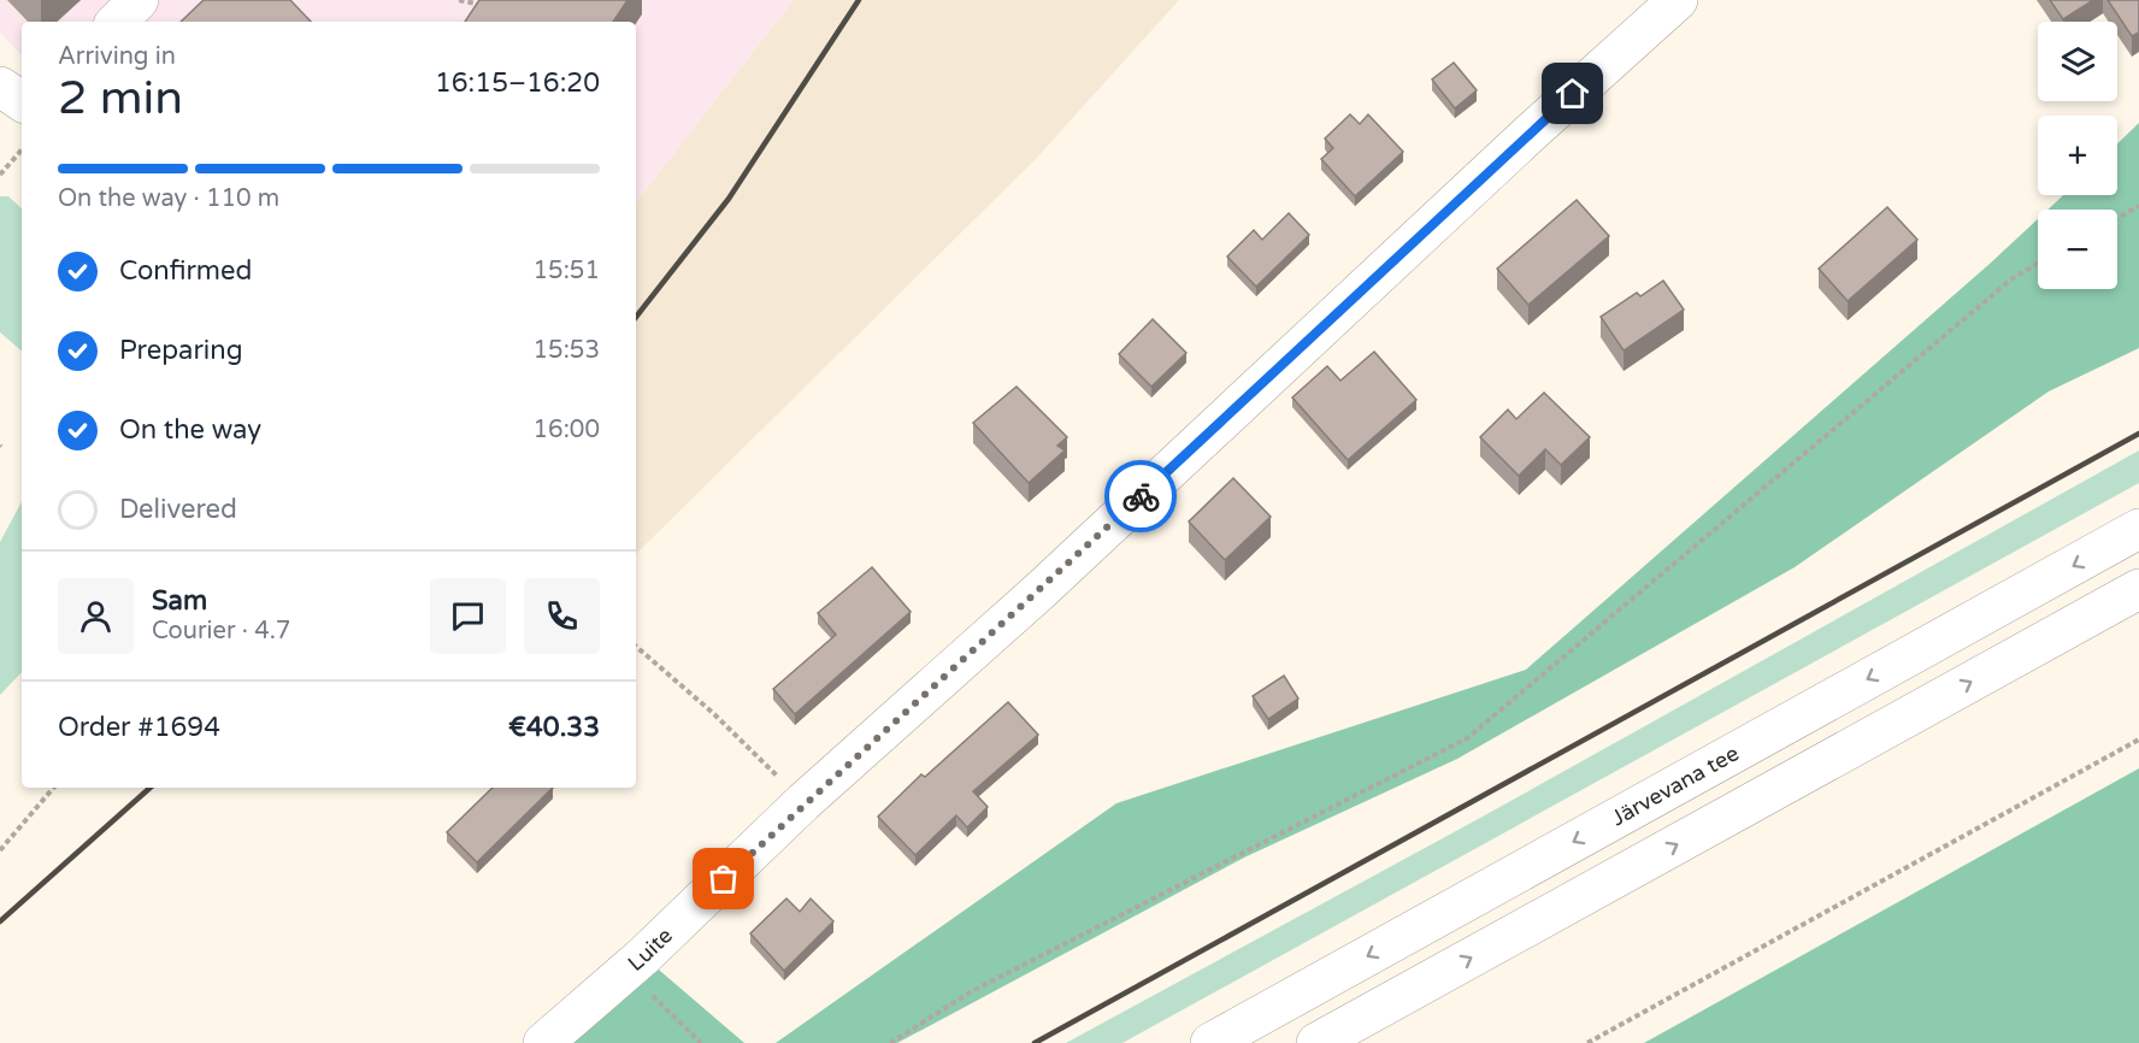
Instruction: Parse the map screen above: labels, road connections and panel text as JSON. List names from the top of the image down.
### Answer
{
  "streets": {
    "main road": ["Järvevana tee", "Luite"]
  },
  "page": {
    "map_buttons": ["+", "−"],
    "heading": ["2 min", "Arriving in", "16:15–16:20"],
    "panel": [
      "Sam",
      "Courier · 4.7",
      "Order #1694",
      "€40.33"
    ],
    "bar": "On the way · 110 m",
    "list": [
      ["Confirmed", "15:51"],
      ["Preparing", "15:53"],
      ["On the way", "16:00"],
      "Delivered"
    ]
  }
}
